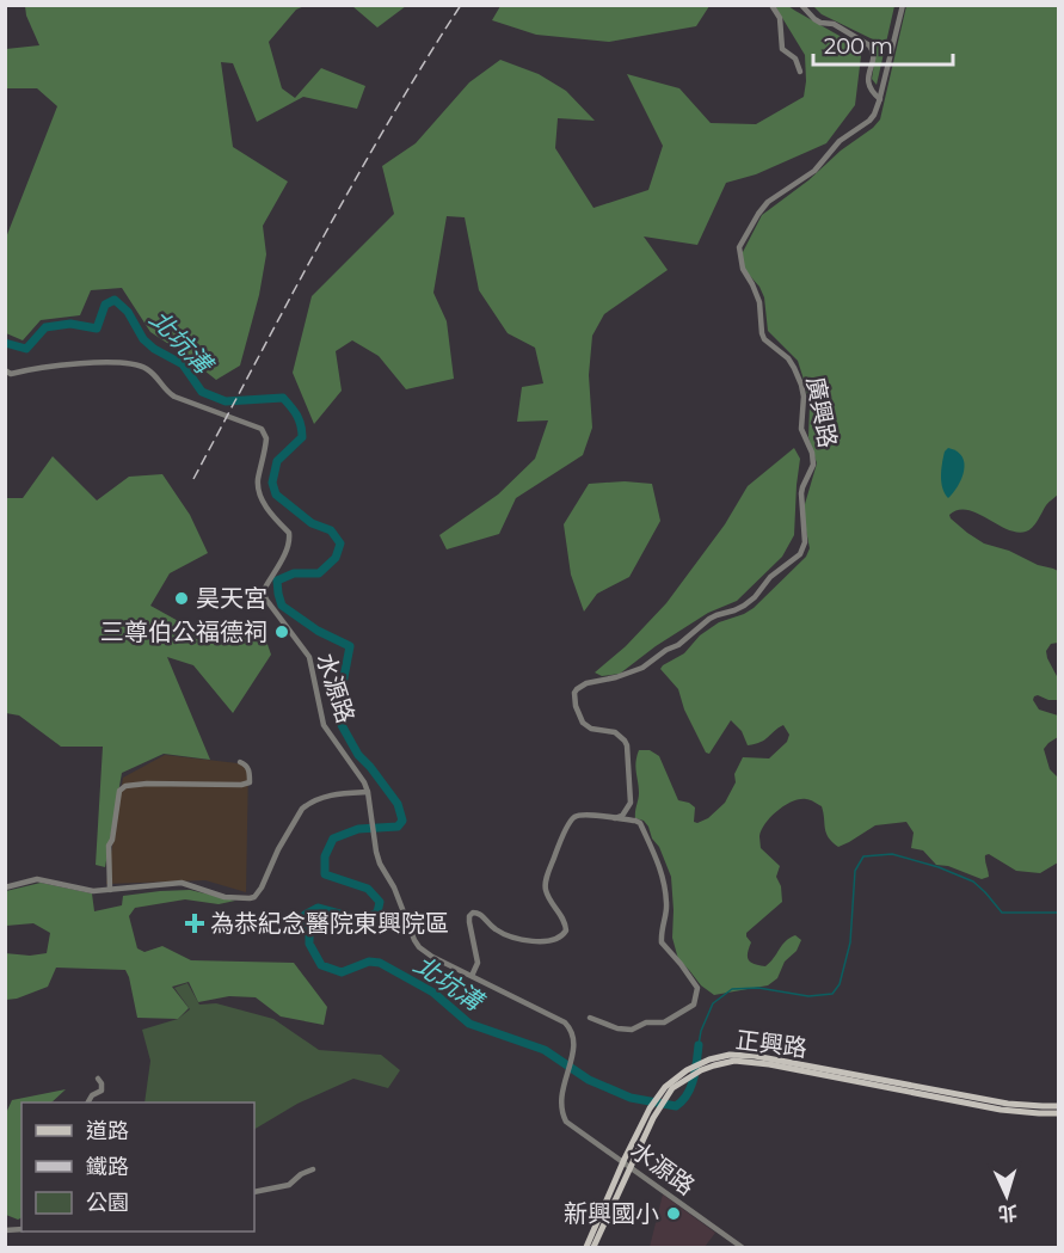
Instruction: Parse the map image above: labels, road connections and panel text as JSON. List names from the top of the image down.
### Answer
{
  "streets": {
    "main road": ["正興路"],
    "street": ["廣興路", "水源路"]
  },
  "crossings": [
    ["水源路", "正興路"]
  ],
  "water": ["北坑溝"],
  "places": {
    "other": ["昊天宮", "三尊伯公福德祠", "新興國小"],
    "health": ["為恭紀念醫院東興院區"]
  },
  "legend": ["道路", "鐵路", "公園"],
  "scale_bar": "200 m",
  "north": "bottom"
}
